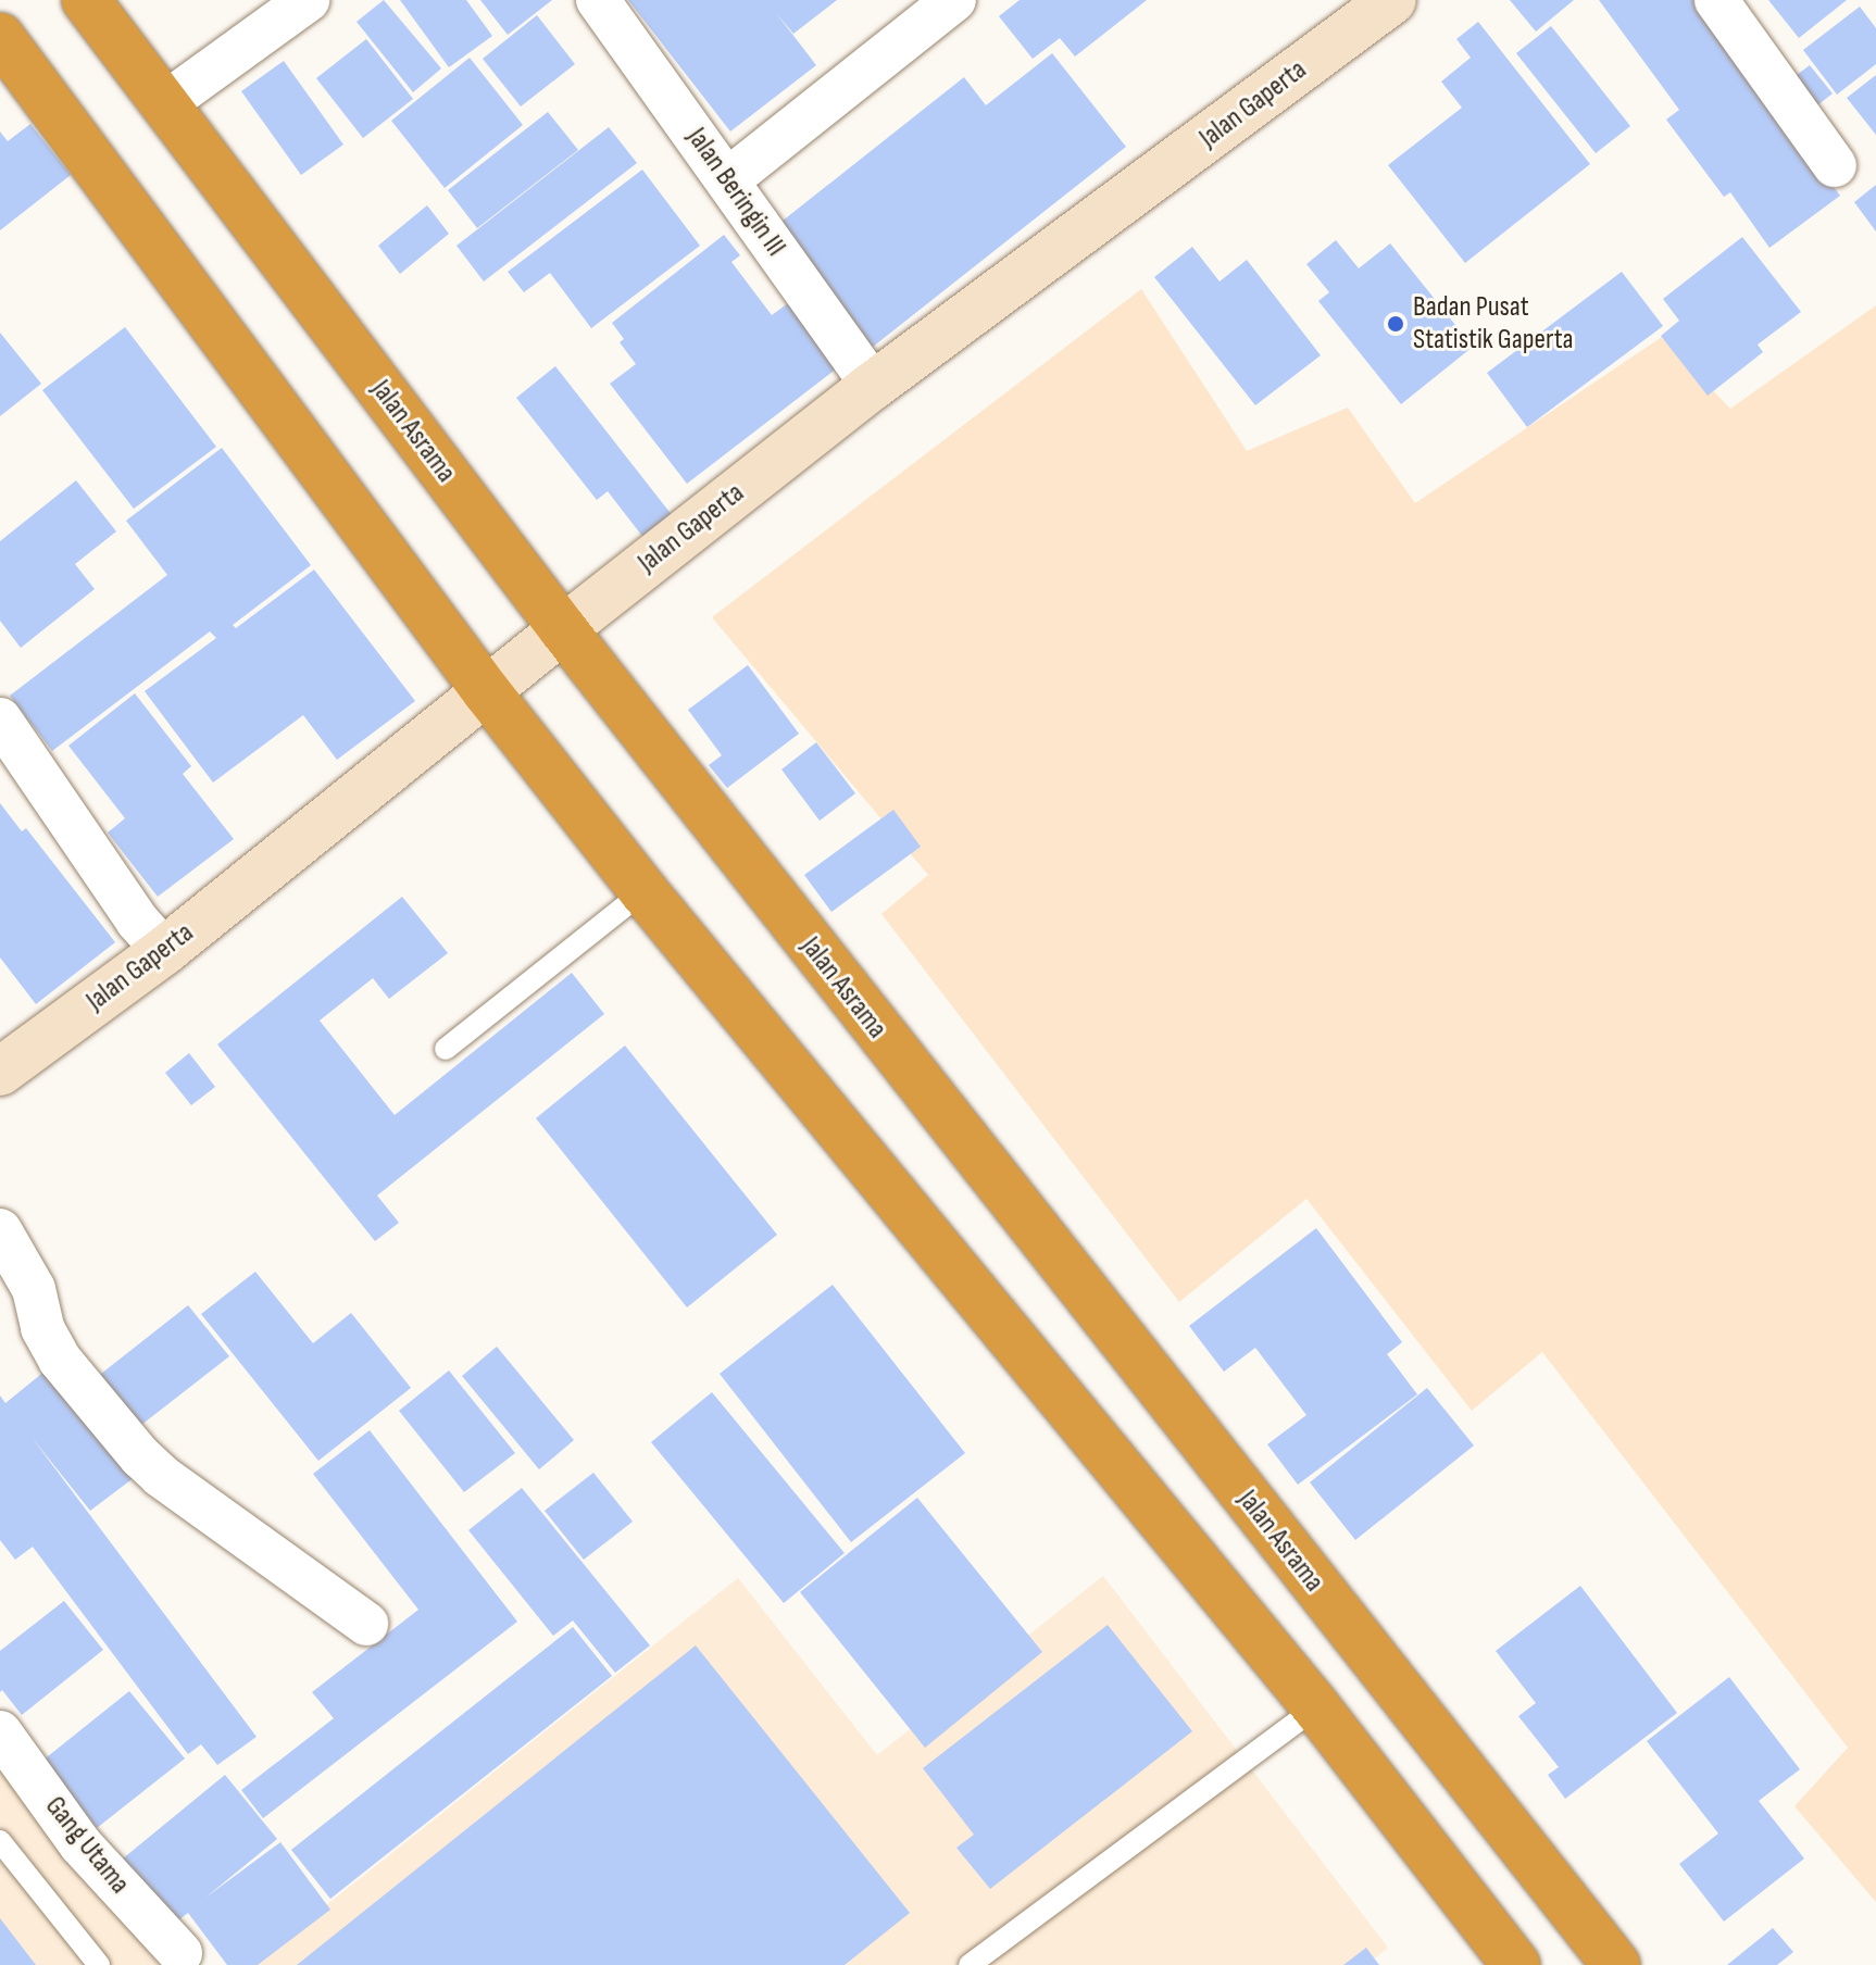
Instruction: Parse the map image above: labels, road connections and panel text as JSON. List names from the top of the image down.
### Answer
{
  "streets": {
    "highway": ["Jalan Asrama"],
    "street": ["Jalan Gaperta", "Jalan Beringin III", "Gang Utama"]
  },
  "crossings": [
    ["Jalan Gaperta", "Jalan Beringin III"],
    ["Jalan Gaperta", "Jalan Asrama"]
  ],
  "places": ["Badan Pusat Statistik Gaperta"]
}
